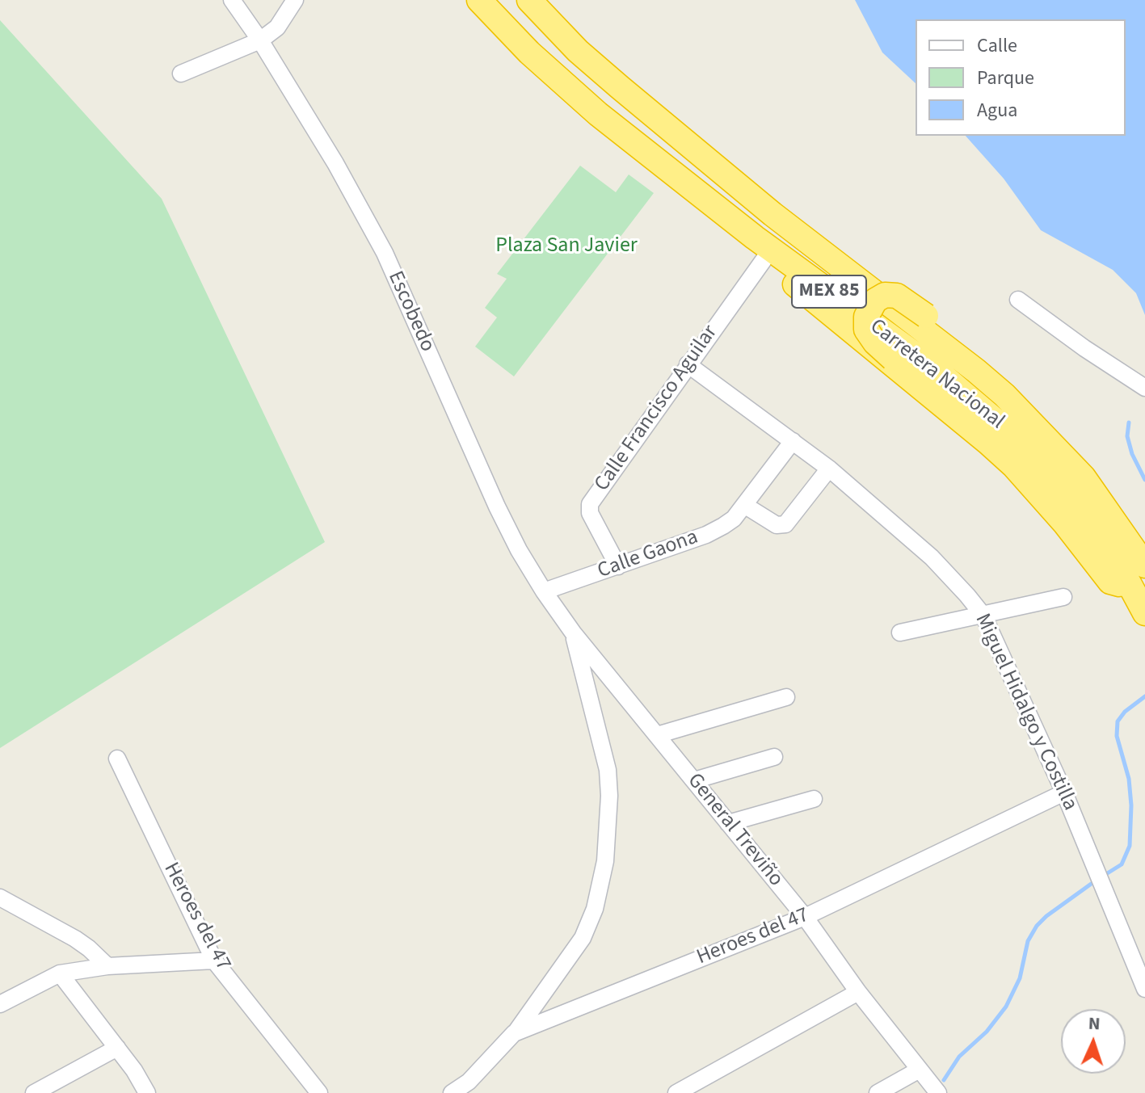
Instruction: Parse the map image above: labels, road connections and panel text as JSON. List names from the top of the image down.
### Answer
{
  "streets": {
    "highway": ["MEX 85", "Carretera Nacional"],
    "street": [
      "Escobedo",
      "Calle Francisco Aguilar",
      "Calle Gaona",
      "Miguel Hidalgo y Costilla",
      "General Treviño",
      "Heroes del 47"
    ]
  },
  "crossings": [
    ["MEX 85", "Carretera Nacional"],
    ["MEX 85", "Calle Francisco Aguilar"],
    ["Escobedo", "Calle Gaona"],
    ["Escobedo", "General Treviño"],
    ["Carretera Nacional", "Calle Francisco Aguilar"],
    ["Calle Francisco Aguilar", "Calle Gaona"],
    ["Calle Francisco Aguilar", "Miguel Hidalgo y Costilla"],
    ["Calle Gaona", "Miguel Hidalgo y Costilla"],
    ["Miguel Hidalgo y Costilla", "Heroes del 47"],
    ["General Treviño", "Heroes del 47"]
  ],
  "parks": ["Plaza San Javier"],
  "legend": ["Calle", "Parque", "Agua"],
  "north": "top"
}
